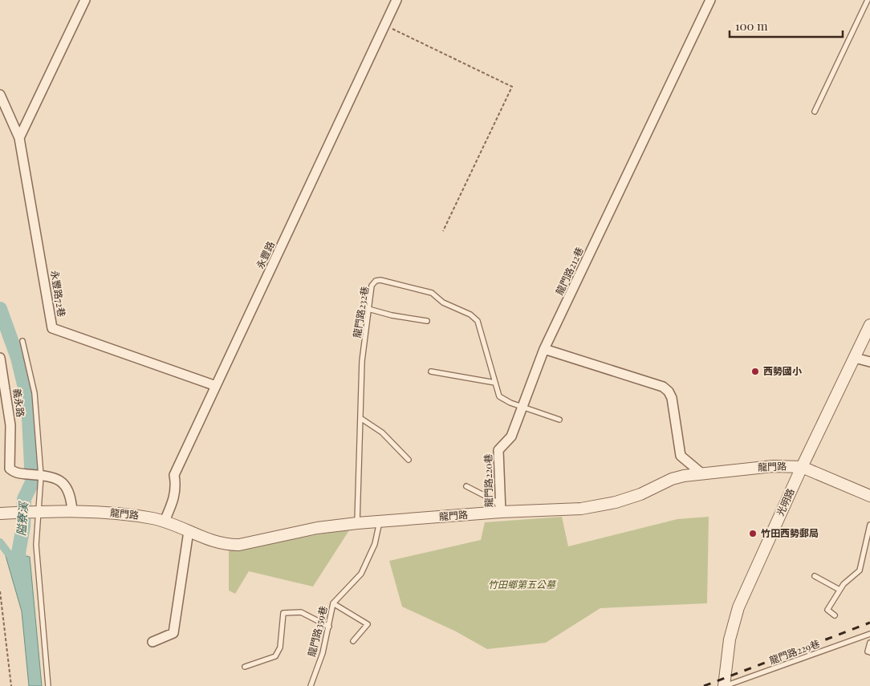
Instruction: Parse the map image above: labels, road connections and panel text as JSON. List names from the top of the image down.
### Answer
{
  "streets": {
    "street": [
      "永豐路",
      "龍門路212巷",
      "永豐路72巷",
      "義永路",
      "龍門路",
      "龍門路220巷",
      "光明路"
    ],
    "lane": ["龍門路232巷", "龍門路359巷", "龍門路229巷"]
  },
  "crossings": [
    ["永豐路", "永豐路72巷"],
    ["永豐路", "龍門路"],
    ["龍門路212巷", "龍門路220巷"],
    ["龍門路232巷", "龍門路"],
    ["龍門路", "龍門路220巷"],
    ["龍門路", "光明路"],
    ["龍門路", "龍門路359巷"],
    ["光明路", "龍門路229巷"]
  ],
  "water": ["隘寮溪"],
  "parks": ["竹田鄉第五公墓"],
  "places": ["西勢國小", "竹田西勢郵局"],
  "scale_bar": "100 m"
}
